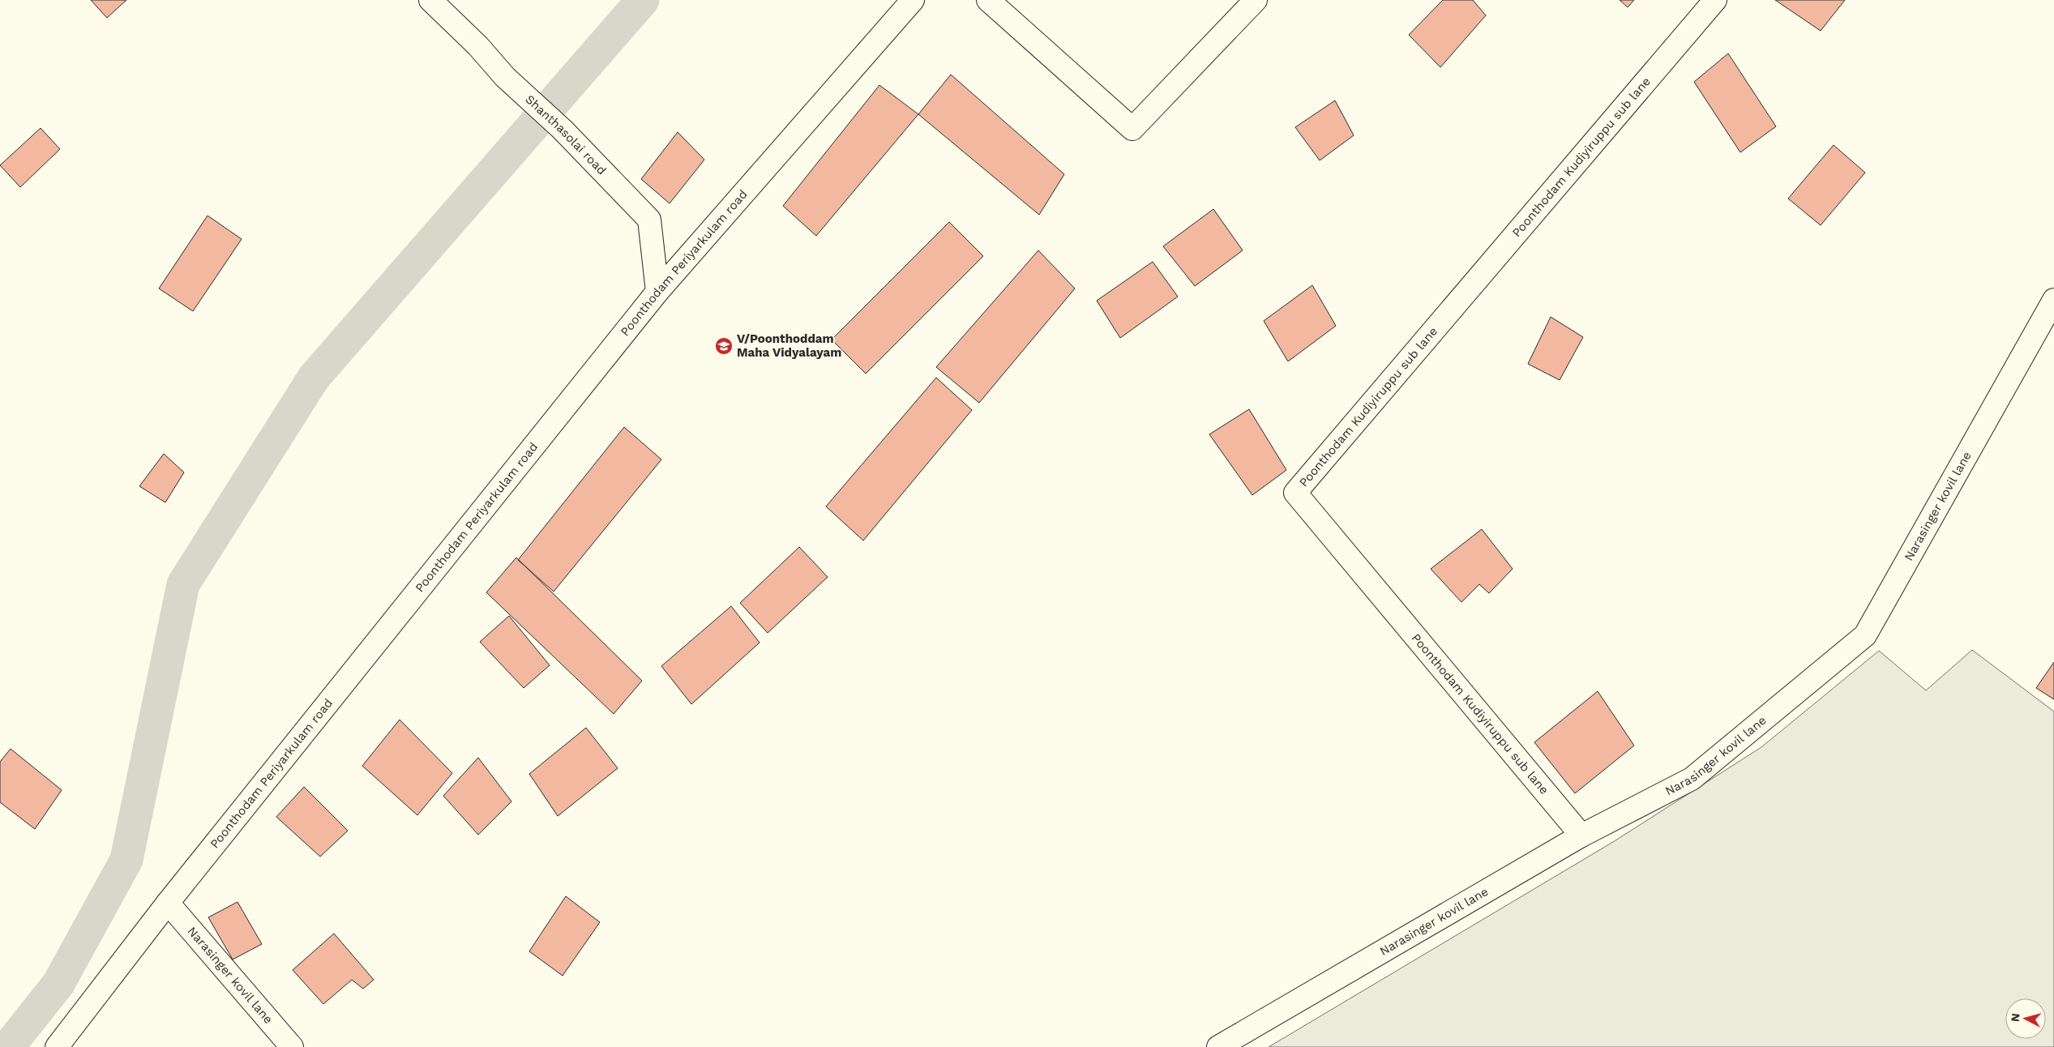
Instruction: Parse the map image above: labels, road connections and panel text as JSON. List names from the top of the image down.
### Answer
{
  "streets": {
    "street": [
      "Shanthasolai road",
      "Poonthodam Kudiyiruppu sub lane",
      "Poonthodam Periyarkulam road",
      "Narasinger kovil lane"
    ]
  },
  "crossings": [
    ["Shanthasolai road", "Poonthodam Periyarkulam road"],
    ["Poonthodam Kudiyiruppu sub lane", "Narasinger kovil lane"],
    ["Poonthodam Periyarkulam road", "Narasinger kovil lane"]
  ],
  "places": {
    "school or university": ["V/Poonthoddam Maha Vidyalayam"]
  },
  "north": "left"
}
